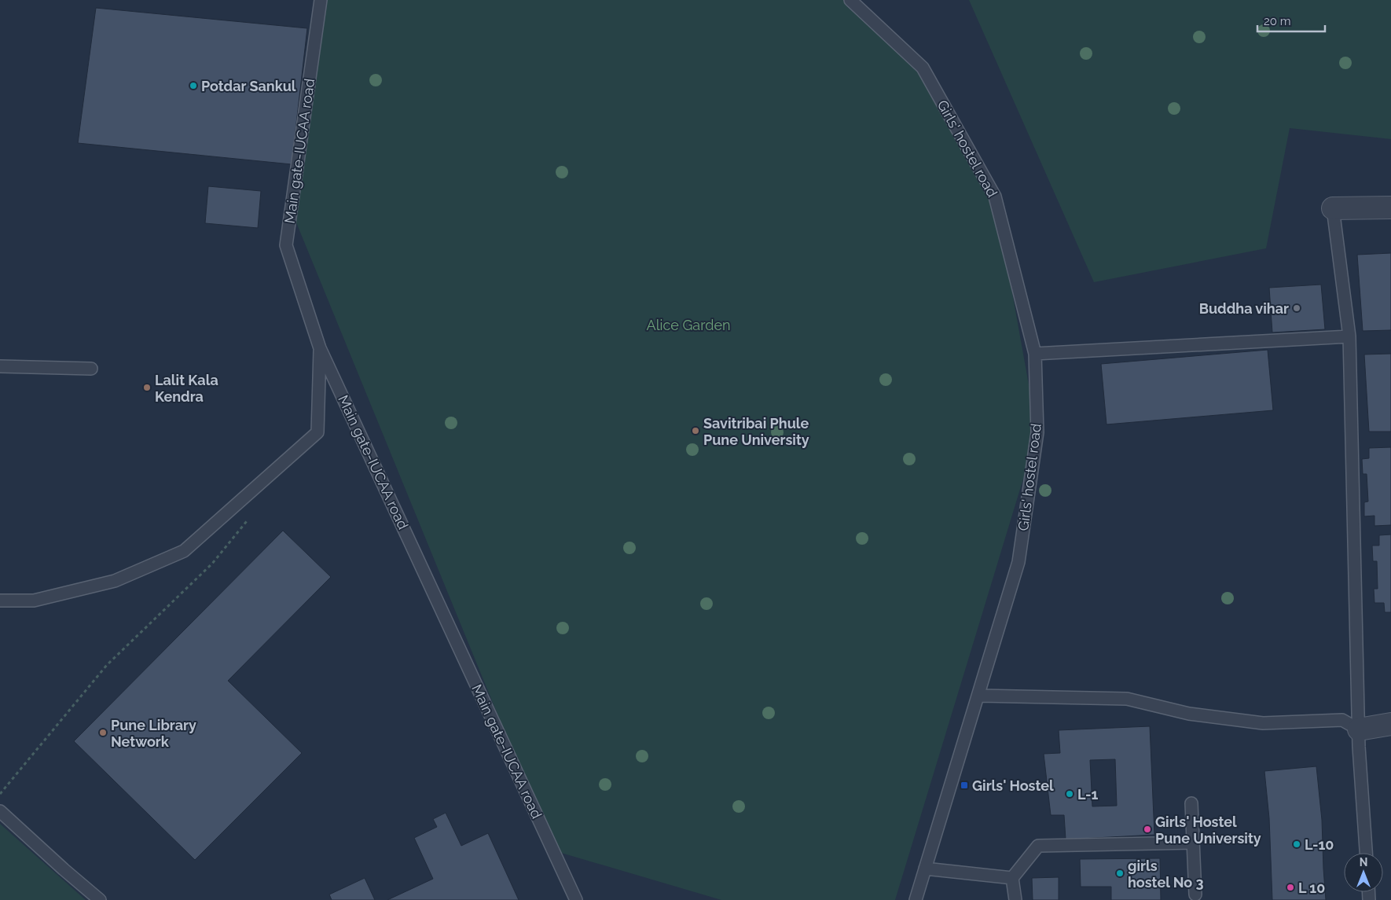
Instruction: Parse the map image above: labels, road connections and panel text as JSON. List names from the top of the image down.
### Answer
{
  "streets": {
    "lane": ["Girls' hostel road", "Main gate-IUCAA road"]
  },
  "parks": ["Alice Garden"],
  "places": {
    "other": [
      "Potdar Sankul",
      "Buddha vihar",
      "Lalit Kala Kendra",
      "Savitribai Phule Pune University",
      "Pune Library Network",
      "L-1",
      "Girls' Hostel Pune University",
      "L-10",
      "girls hostel No 3",
      "L 10"
    ],
    "transit": ["Girls' Hostel"]
  },
  "scale_bar": "20 m",
  "north": "top"
}
